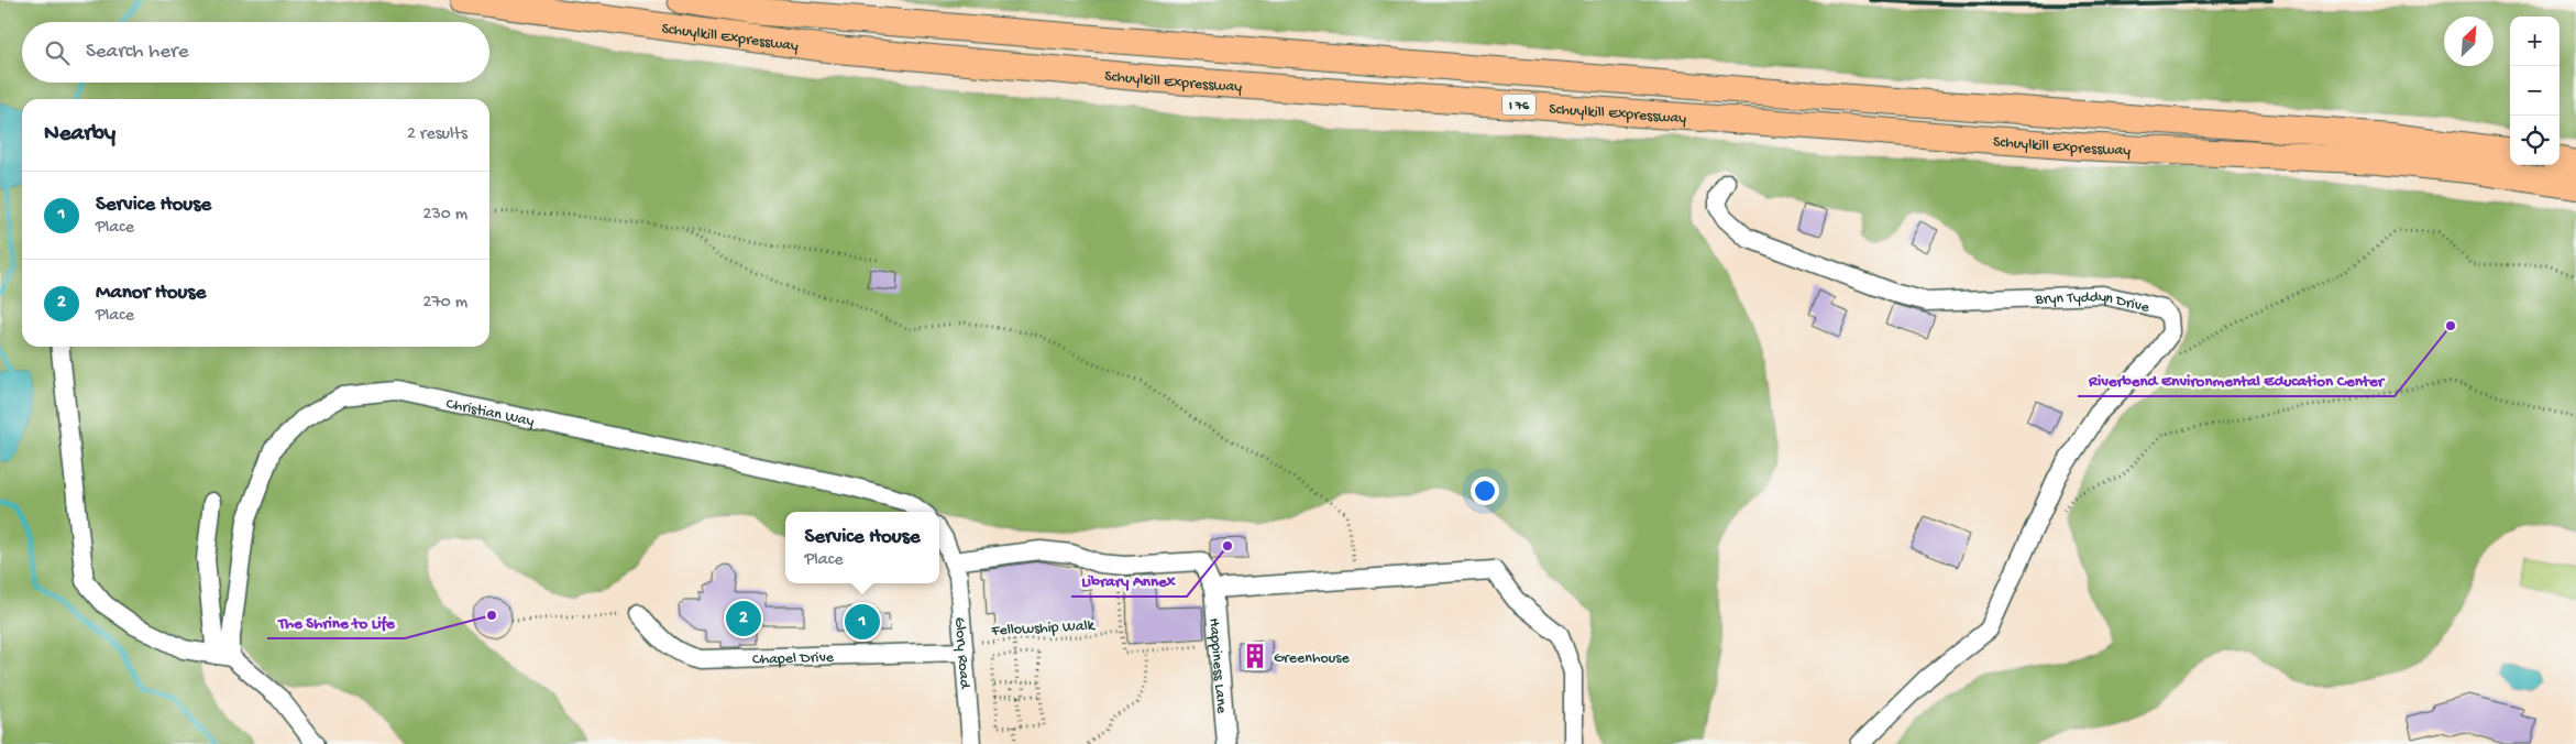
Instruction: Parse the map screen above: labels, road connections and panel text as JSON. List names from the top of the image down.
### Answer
{
  "streets": {
    "highway": ["Schuylkill Expressway", "I 76"],
    "street": [
      "Bryn Tyddyn Drive",
      "Christian Way",
      "Glory Road",
      "Chapel Drive",
      "Happiness Lane"
    ],
    "path": ["Fellowship Walk"]
  },
  "crossings": [
    ["Fellowship Walk", "Glory Road"],
    ["Fellowship Walk", "Chapel Drive"],
    ["Glory Road", "Chapel Drive"]
  ],
  "places": {
    "other": ["Riverbend Environmental Education Center", "Library Annex", "The Shrine to Life"],
    "building": ["Greenhouse"]
  },
  "north": "top right",
  "page": {
    "map_buttons": ["+", "−"],
    "search": "Search here",
    "heading": ["Nearby", "2 results"],
    "list": [
      {
        "mark": "1",
        "name": "Service House",
        "note": "Place",
        "value": "230 m"
      },
      {
        "mark": "2",
        "name": "Manor House",
        "note": "Place",
        "value": "270 m"
      }
    ],
    "popup": ["Service House", "Place"],
    "pins": ["2", "1"]
  }
}
